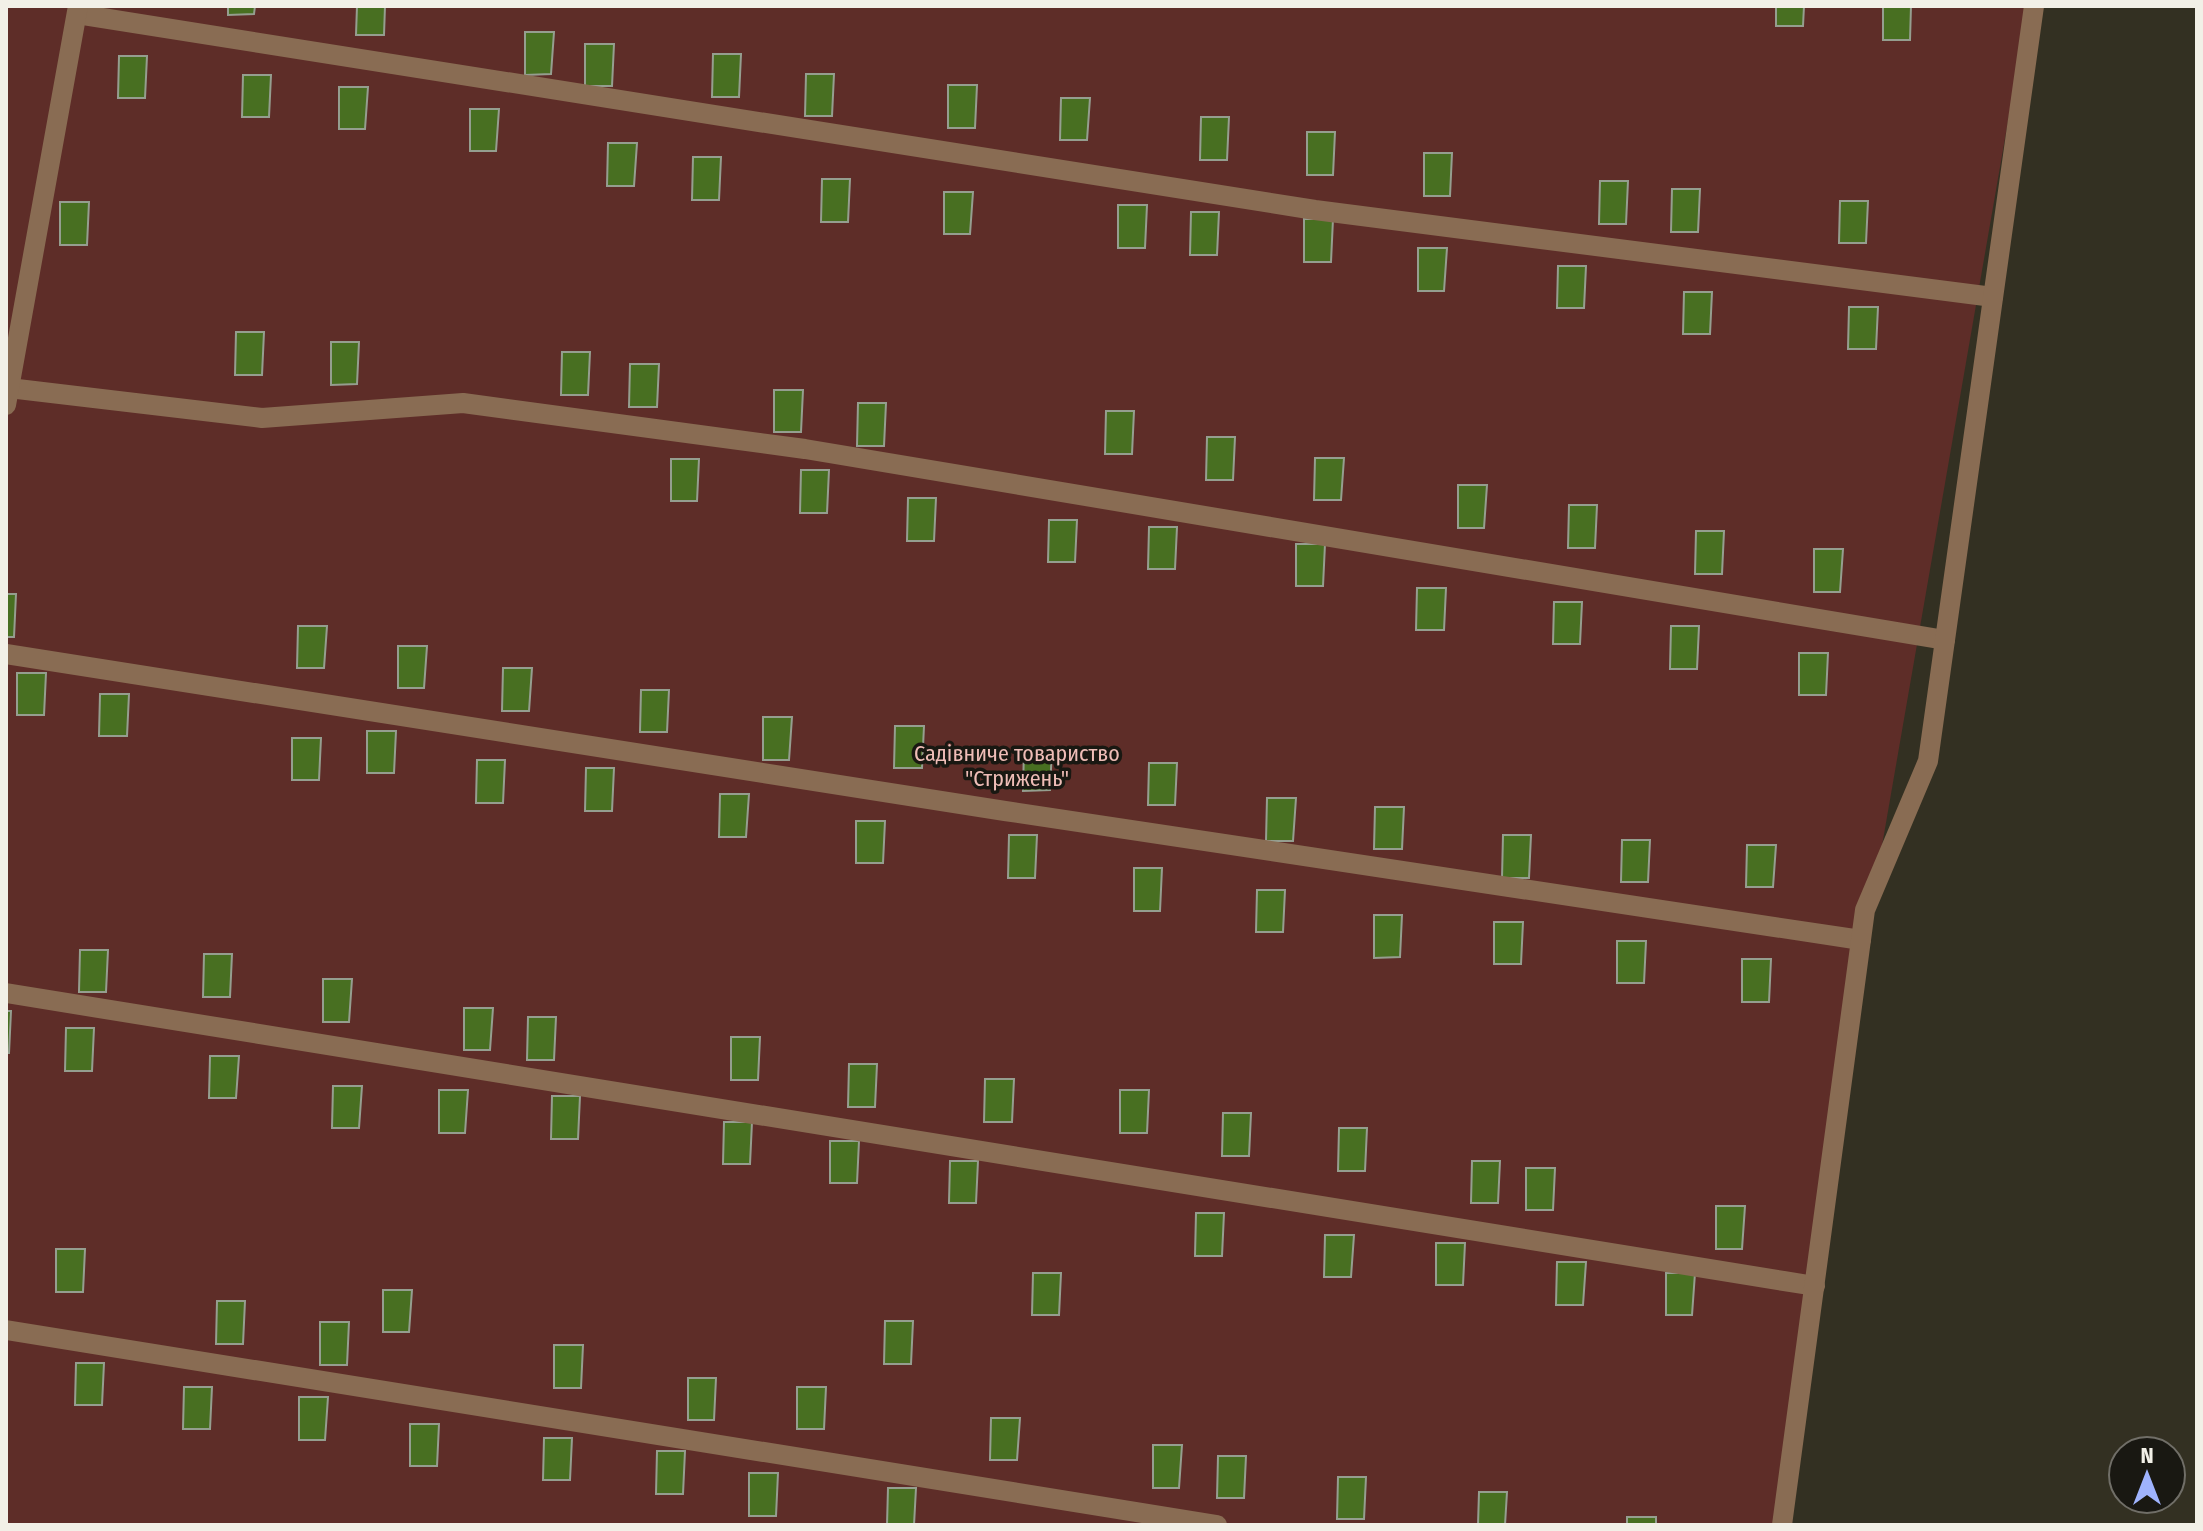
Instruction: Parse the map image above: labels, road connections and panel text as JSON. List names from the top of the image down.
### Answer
{
  "parks": ["Садівниче товариство \"Стрижень\""],
  "north": "top"
}
